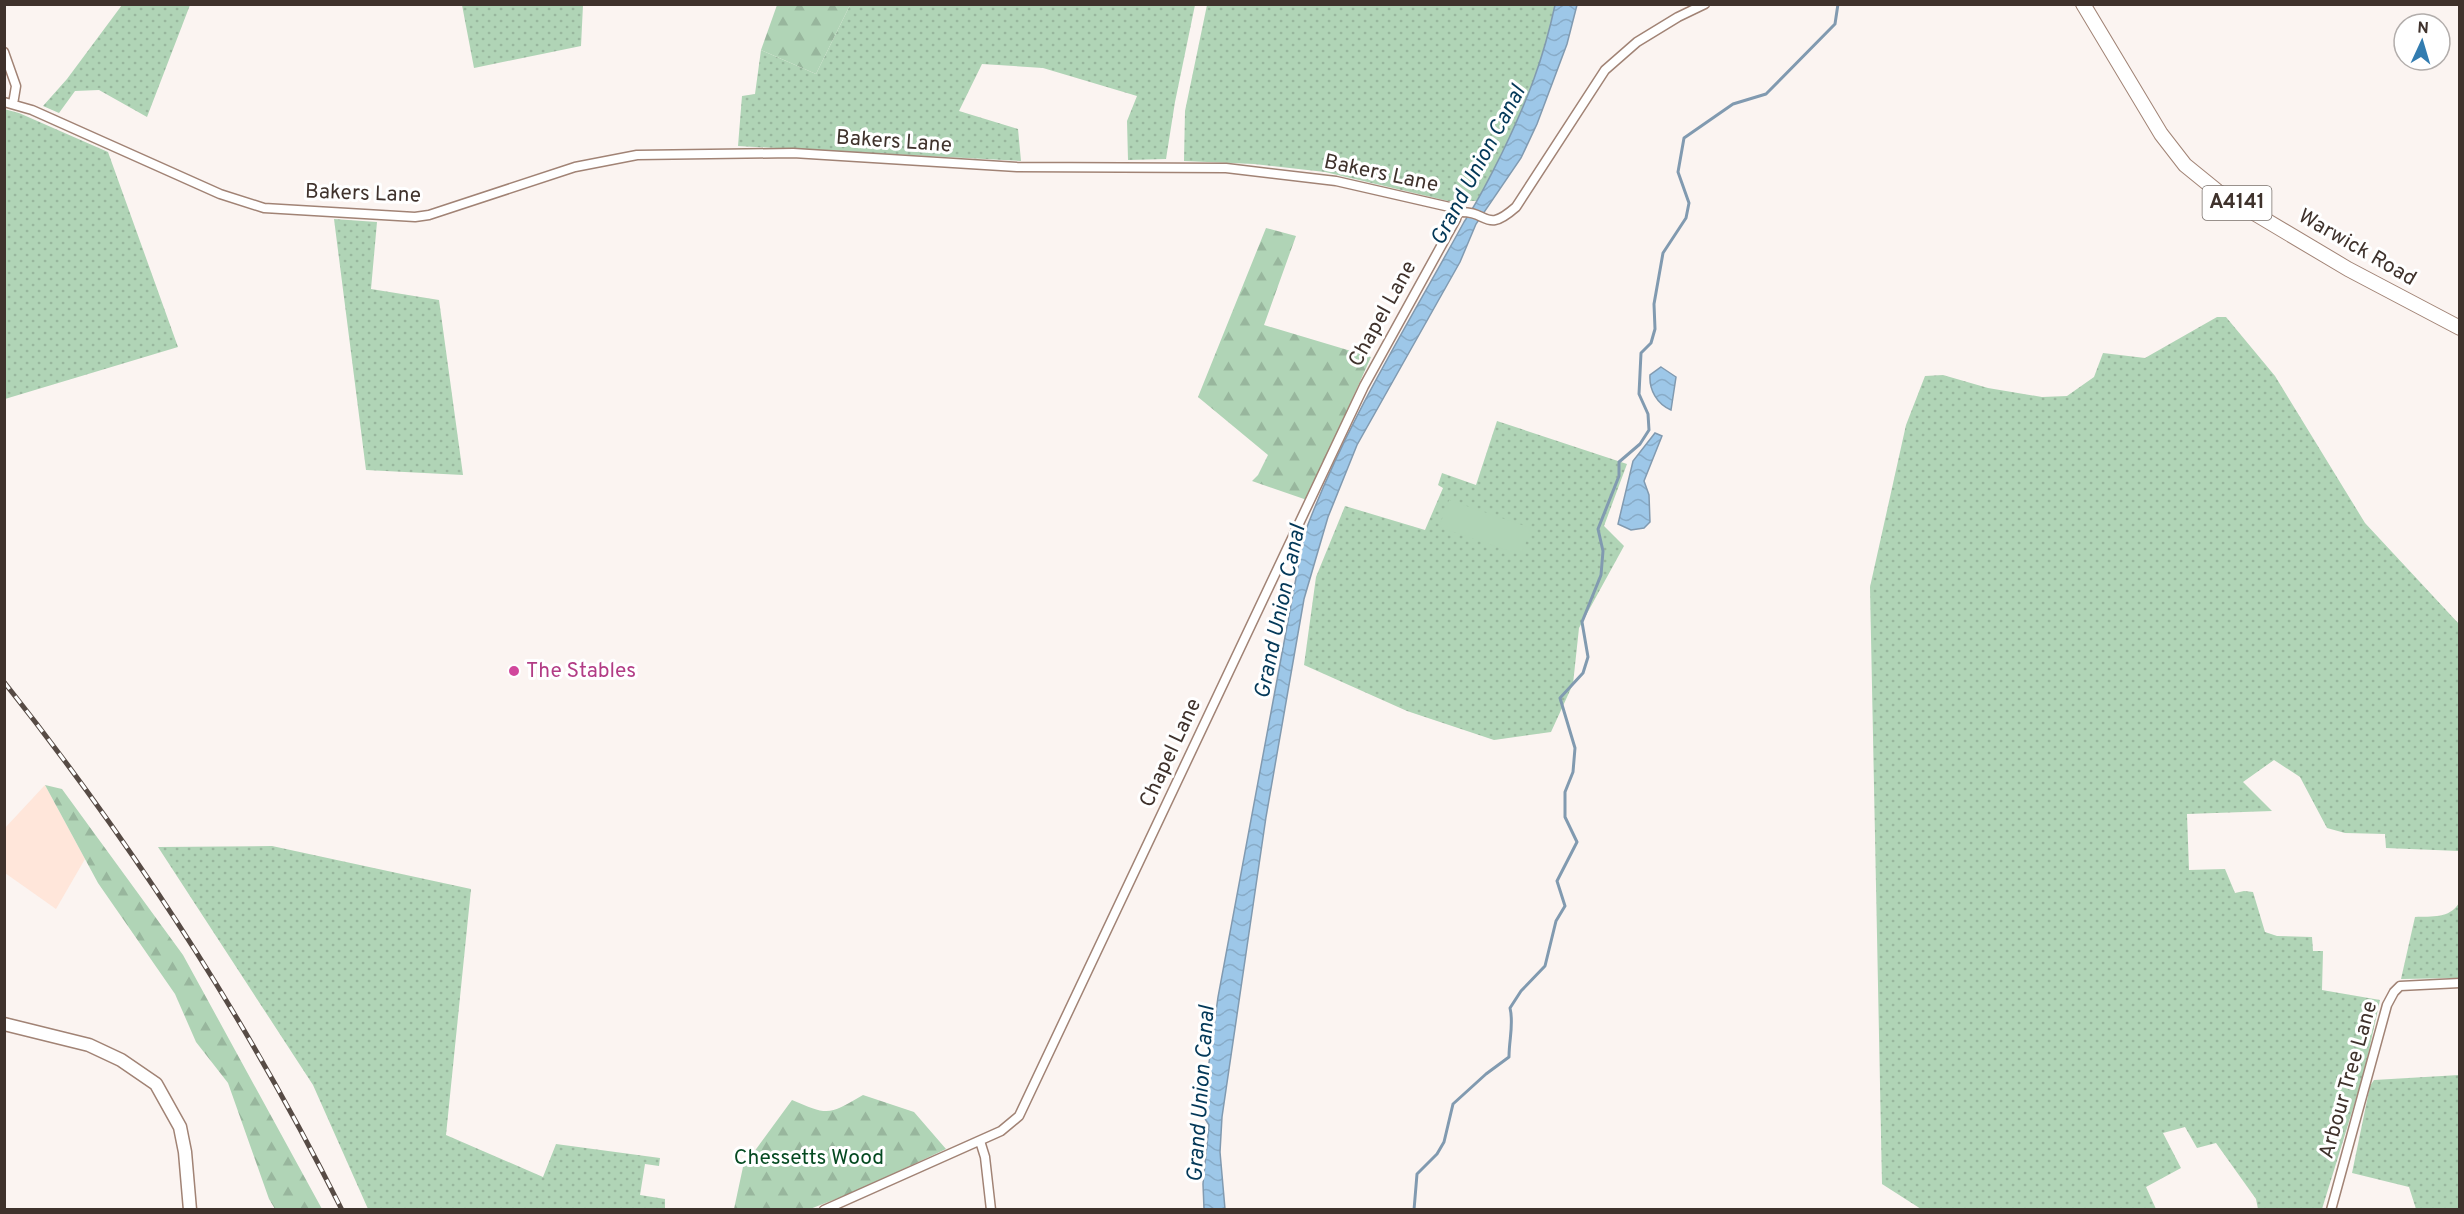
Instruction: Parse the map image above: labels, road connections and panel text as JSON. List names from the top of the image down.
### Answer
{
  "streets": {
    "main road": ["A4141", "Warwick Road"],
    "street": ["Bakers Lane", "Chapel Lane", "Arbour Tree Lane"]
  },
  "crossings": [
    ["Bakers Lane", "Chapel Lane"]
  ],
  "water": ["Grand Union Canal"],
  "parks": ["Chessetts Wood"],
  "places": ["The Stables"],
  "north": "top"
}
